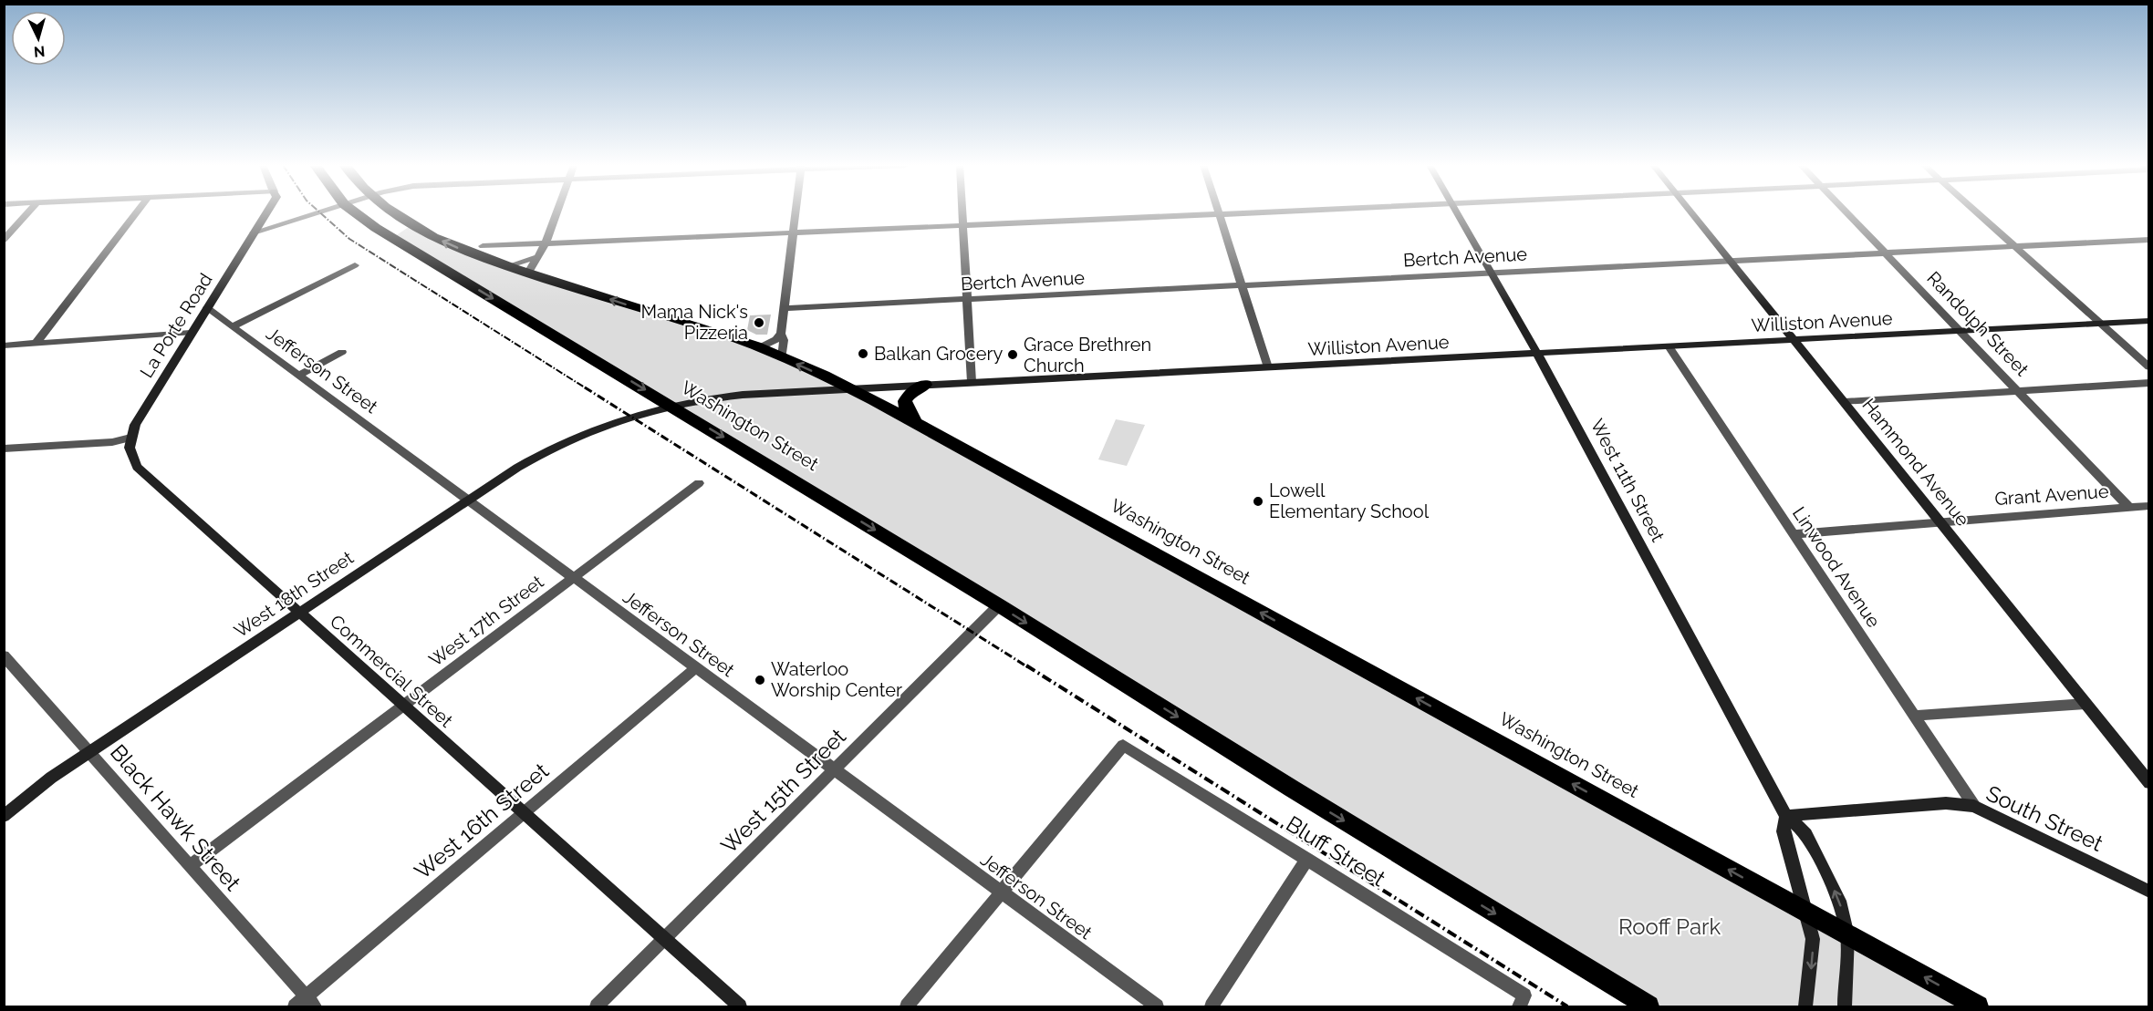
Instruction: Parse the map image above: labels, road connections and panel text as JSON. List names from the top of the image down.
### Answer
{
  "streets": {
    "highway": ["Washington Street"],
    "main road": [
      "Williston Avenue",
      "La Porte Road",
      "Hammond Avenue",
      "West 11th Street",
      "West 18th Street",
      "Commercial Street",
      "South Street"
    ],
    "street": [
      "Bertch Avenue",
      "Randolph Street",
      "Jefferson Street",
      "Grant Avenue",
      "Linwood Avenue",
      "West 17th Street",
      "West 15th Street",
      "Black Hawk Street",
      "West 16th Street",
      "Bluff Street"
    ]
  },
  "crossings": [
    ["Bertch Avenue", "Randolph Street"],
    ["Bertch Avenue", "Hammond Avenue"],
    ["Bertch Avenue", "West 11th Street"],
    ["Williston Avenue", "Randolph Street"],
    ["Williston Avenue", "Washington Street"],
    ["Williston Avenue", "Hammond Avenue"],
    ["Williston Avenue", "West 11th Street"],
    ["Williston Avenue", "Linwood Avenue"],
    ["Williston Avenue", "West 18th Street"],
    ["Randolph Street", "Grant Avenue"],
    ["La Porte Road", "Jefferson Street"],
    ["La Porte Road", "Commercial Street"],
    ["Jefferson Street", "West 18th Street"],
    ["Jefferson Street", "West 17th Street"],
    ["Jefferson Street", "West 15th Street"],
    ["Jefferson Street", "West 16th Street"],
    ["Jefferson Street", "Bluff Street"],
    ["Washington Street", "West 11th Street"],
    ["Washington Street", "West 15th Street"],
    ["Hammond Avenue", "Grant Avenue"],
    ["West 11th Street", "South Street"],
    ["Grant Avenue", "Linwood Avenue"],
    ["Linwood Avenue", "South Street"],
    ["West 18th Street", "Commercial Street"],
    ["West 18th Street", "Black Hawk Street"],
    ["West 17th Street", "Commercial Street"],
    ["West 17th Street", "Black Hawk Street"],
    ["Commercial Street", "West 15th Street"],
    ["Commercial Street", "West 16th Street"],
    ["Black Hawk Street", "West 16th Street"]
  ],
  "parks": ["Rooff Park"],
  "places": [
    "Mama Nick's Pizzeria",
    "Balkan Grocery",
    "Grace Brethren Church",
    "Lowell Elementary School",
    "Waterloo Worship Center"
  ],
  "north": "bottom"
}
